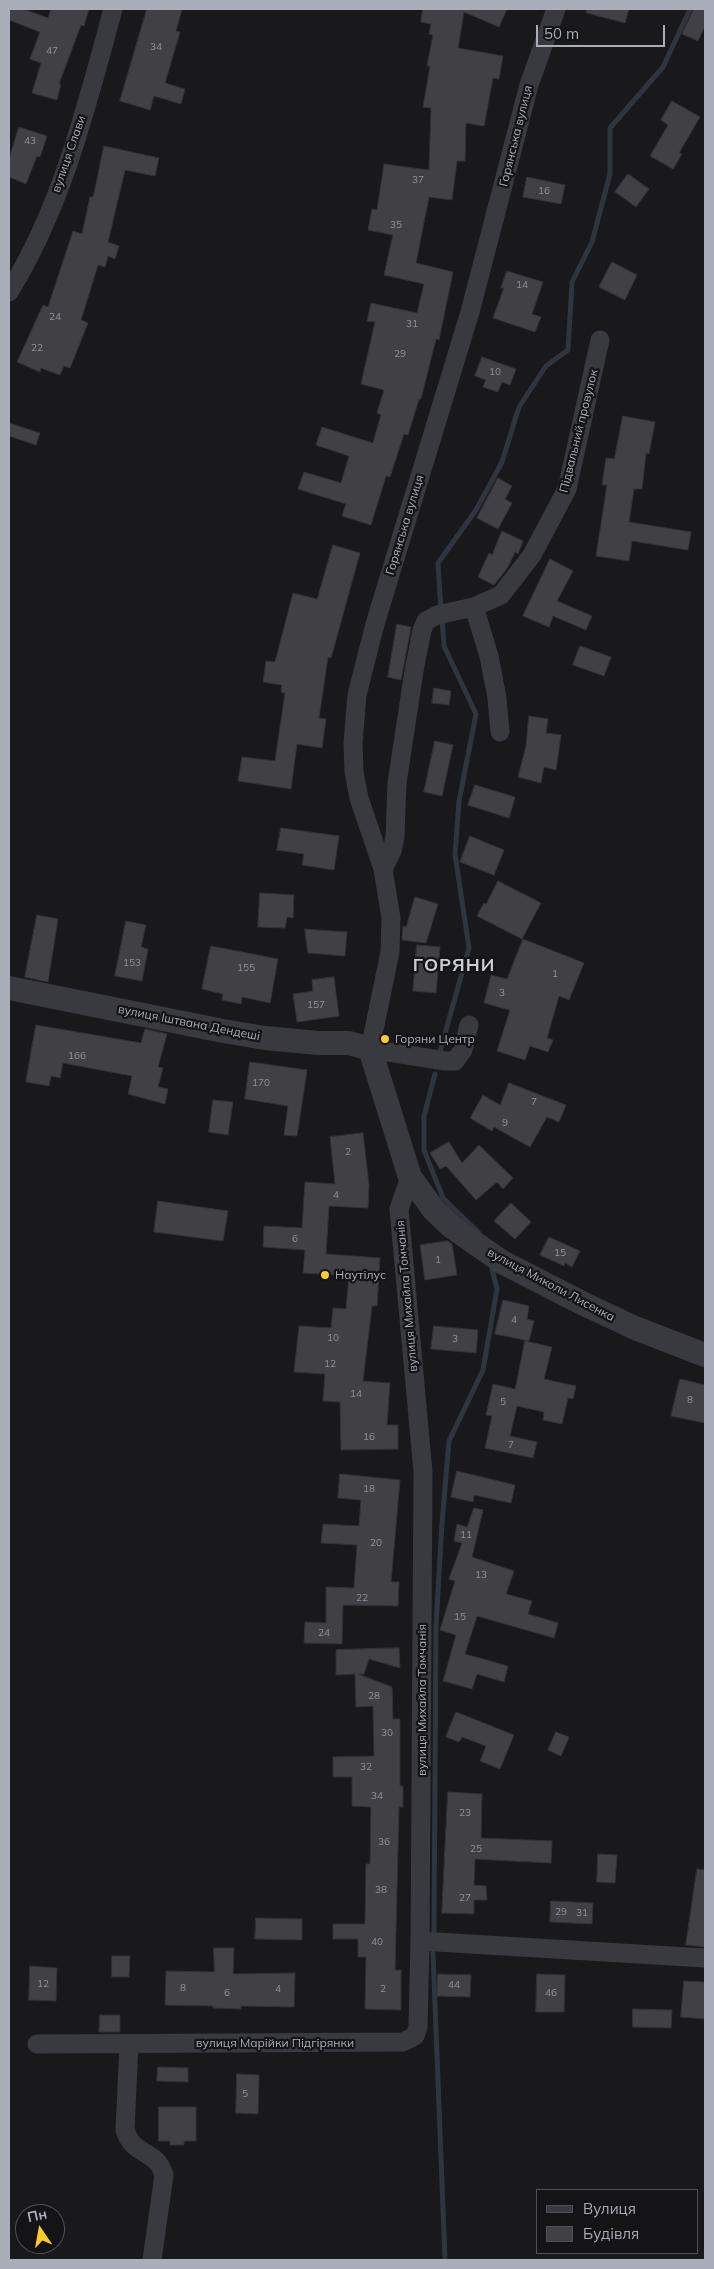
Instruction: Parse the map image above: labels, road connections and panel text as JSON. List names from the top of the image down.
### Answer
{
  "streets": {
    "street": [
      "Горянська вулиця",
      "вулиця Слави",
      "Підвальний провулок",
      "вулиця Іштвана Дендеші",
      "вулиця Миколи Лисенка",
      "вулиця Михайла Томчанія",
      "вулиця Марійки Підгірянки"
    ]
  },
  "crossings": [
    ["Горянська вулиця", "Підвальний провулок"],
    ["Горянська вулиця", "вулиця Іштвана Дендеші"],
    ["Горянська вулиця", "вулиця Миколи Лисенка"],
    ["вулиця Іштвана Дендеші", "вулиця Миколи Лисенка"],
    ["вулиця Миколи Лисенка", "вулиця Михайла Томчанія"],
    ["вулиця Михайла Томчанія", "вулиця Марійки Підгірянки"]
  ],
  "districts": ["ГОРЯНИ"],
  "places": ["Горяни Центр", "Наутілус"],
  "house_numbers": [
    "34",
    "47",
    "43",
    "37",
    "16",
    "35",
    "14",
    "24",
    "31",
    "22",
    "29",
    "10",
    "153",
    "155",
    "1",
    "3",
    "157",
    "166",
    "170",
    "7",
    "9",
    "2",
    "4",
    "6",
    "15",
    "1",
    "4",
    "10",
    "3",
    "12",
    "14",
    "8",
    "5",
    "16",
    "7",
    "18",
    "11",
    "20",
    "13",
    "22",
    "15",
    "24",
    "28",
    "30",
    "32",
    "34",
    "23",
    "36",
    "25",
    "38",
    "27",
    "29",
    "31",
    "40",
    "12",
    "44",
    "8",
    "4",
    "2",
    "6",
    "46",
    "5"
  ],
  "legend": ["Вулиця", "Будівля"],
  "scale_bar": "50 m",
  "north": "top"
}
